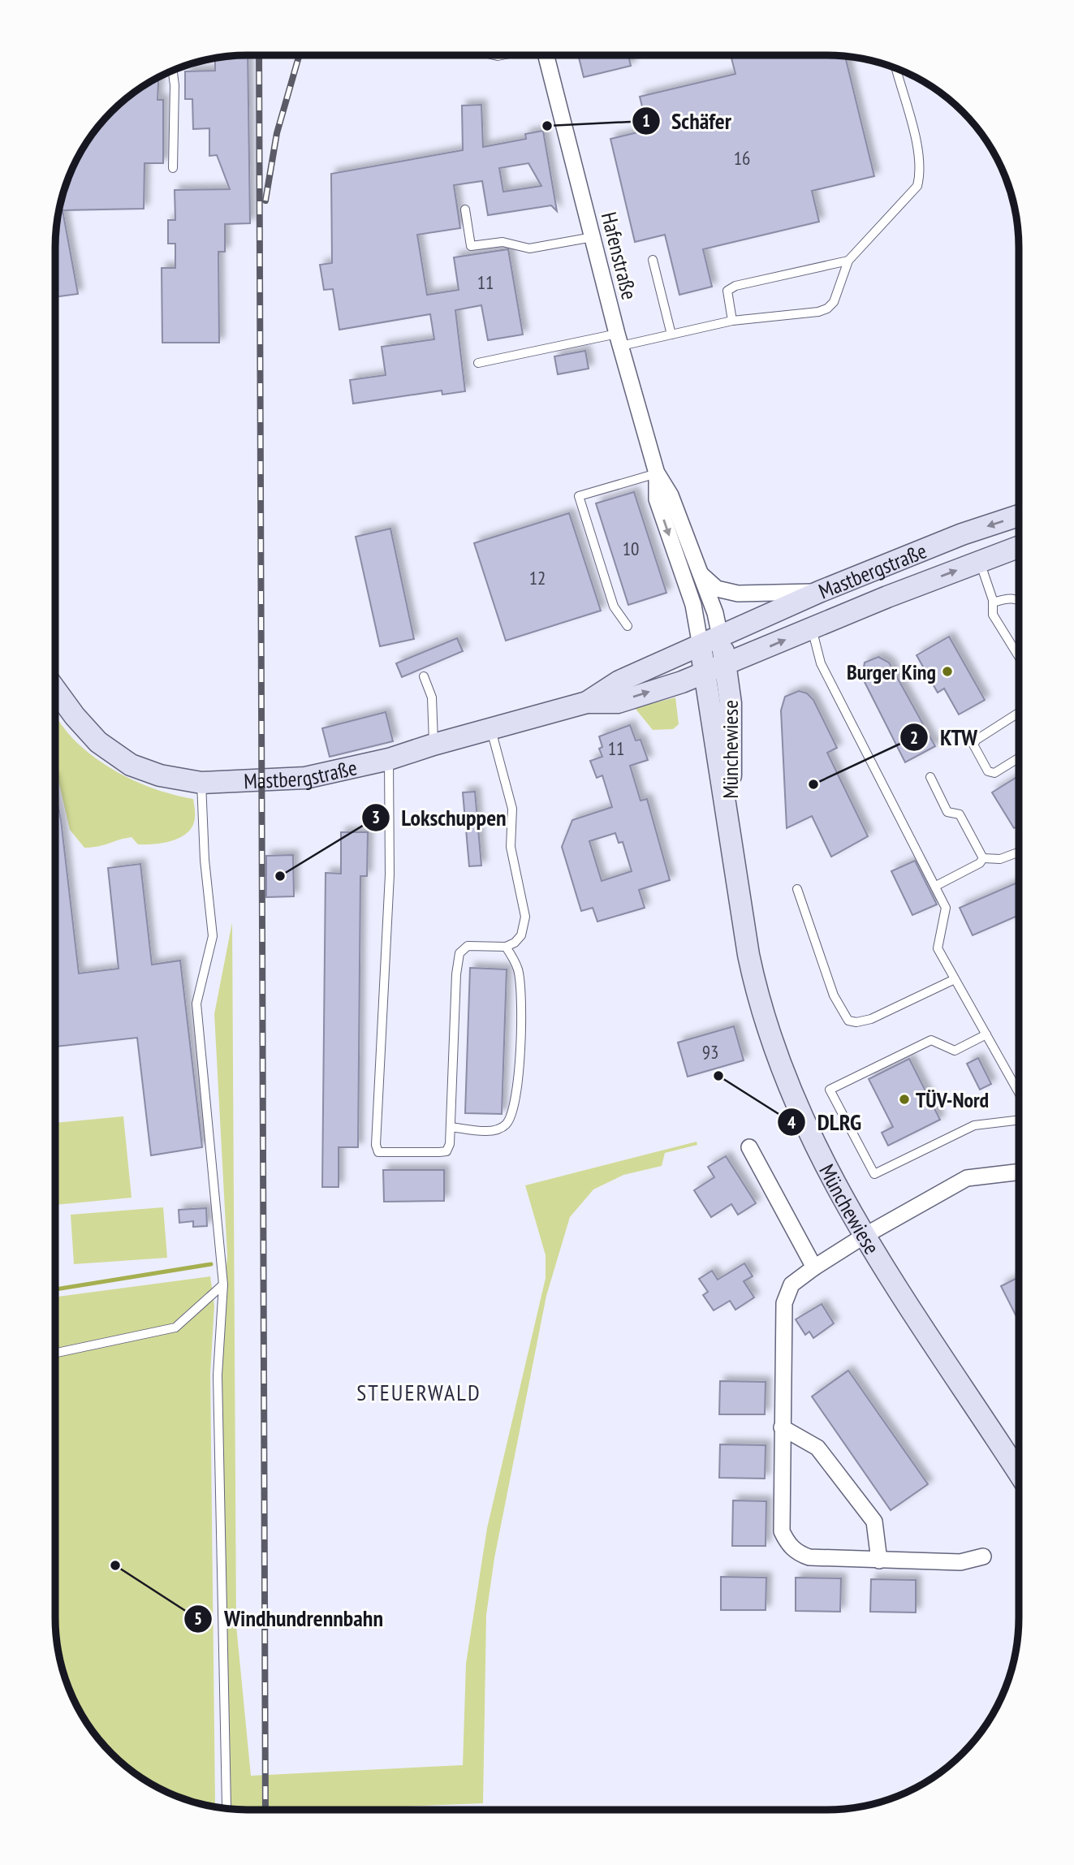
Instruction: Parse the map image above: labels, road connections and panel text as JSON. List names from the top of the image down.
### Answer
{
  "streets": {
    "main road": ["Mastbergstraße", "Münchewiese"],
    "street": ["Hafenstraße"]
  },
  "crossings": [
    ["Hafenstraße", "Mastbergstraße"],
    ["Mastbergstraße", "Münchewiese"]
  ],
  "districts": ["STEUERWALD"],
  "places": [
    "Schäfer",
    "Burger King",
    "KTW",
    "Lokschuppen",
    "DLRG",
    "TÜV-Nord",
    "Windhundrennbahn"
  ],
  "house_numbers": [
    "16",
    "11",
    "10",
    "12",
    "11",
    "93"
  ]
}
